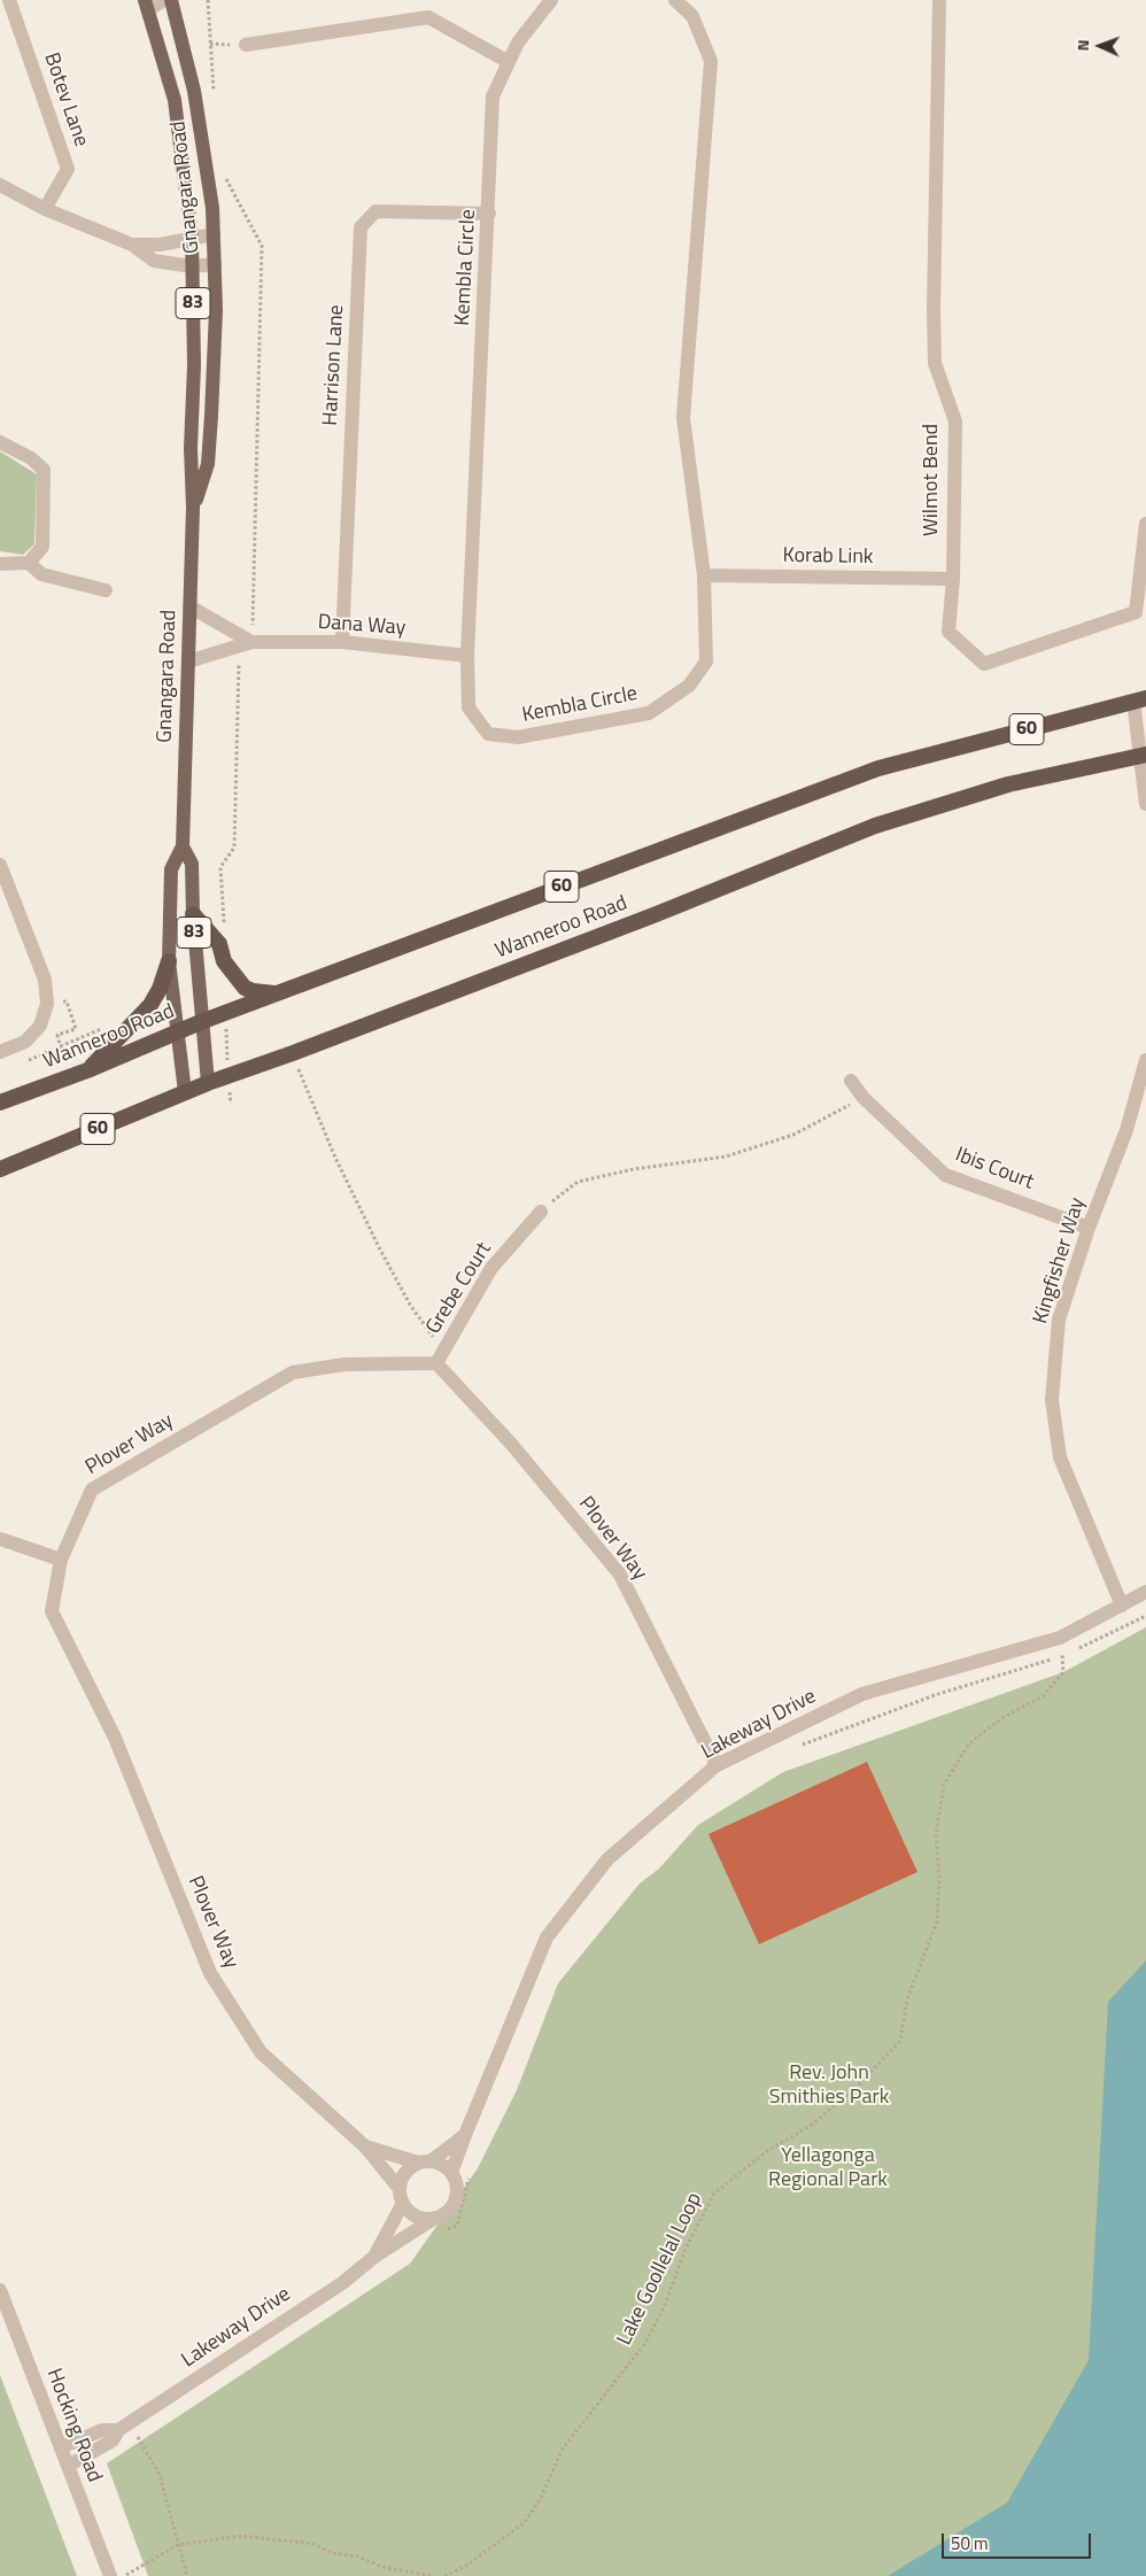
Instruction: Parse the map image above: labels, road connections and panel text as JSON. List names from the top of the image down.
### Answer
{
  "streets": {
    "highway": ["83", "60", "Wanneroo Road"],
    "main road": ["Gnangara Road"],
    "street": [
      "Botev Lane",
      "Kembla Circle",
      "Harrison Lane",
      "Wilmot Bend",
      "Korab Link",
      "Dana Way",
      "Ibis Court",
      "Kingfisher Way",
      "Grebe Court",
      "Plover Way",
      "Lakeway Drive",
      "Hocking Road"
    ],
    "path": ["Lake Goollelal Loop"]
  },
  "crossings": [
    ["Gnangara Road", "83"],
    ["Gnangara Road", "Dana Way"],
    ["Gnangara Road", "Wanneroo Road"],
    ["Kembla Circle", "Harrison Lane"],
    ["Kembla Circle", "Korab Link"],
    ["Kembla Circle", "Dana Way"],
    ["83", "Wanneroo Road"],
    ["Harrison Lane", "Dana Way"],
    ["Wilmot Bend", "Korab Link"],
    ["Ibis Court", "Kingfisher Way"],
    ["Kingfisher Way", "Lakeway Drive"],
    ["Grebe Court", "Plover Way"],
    ["Plover Way", "Lakeway Drive"],
    ["Lakeway Drive", "Lake Goollelal Loop"],
    ["Lakeway Drive", "Hocking Road"]
  ],
  "parks": ["Rev. John Smithies Park", "Yellagonga Regional Park"],
  "scale_bar": "50 m",
  "north": "left"
}
